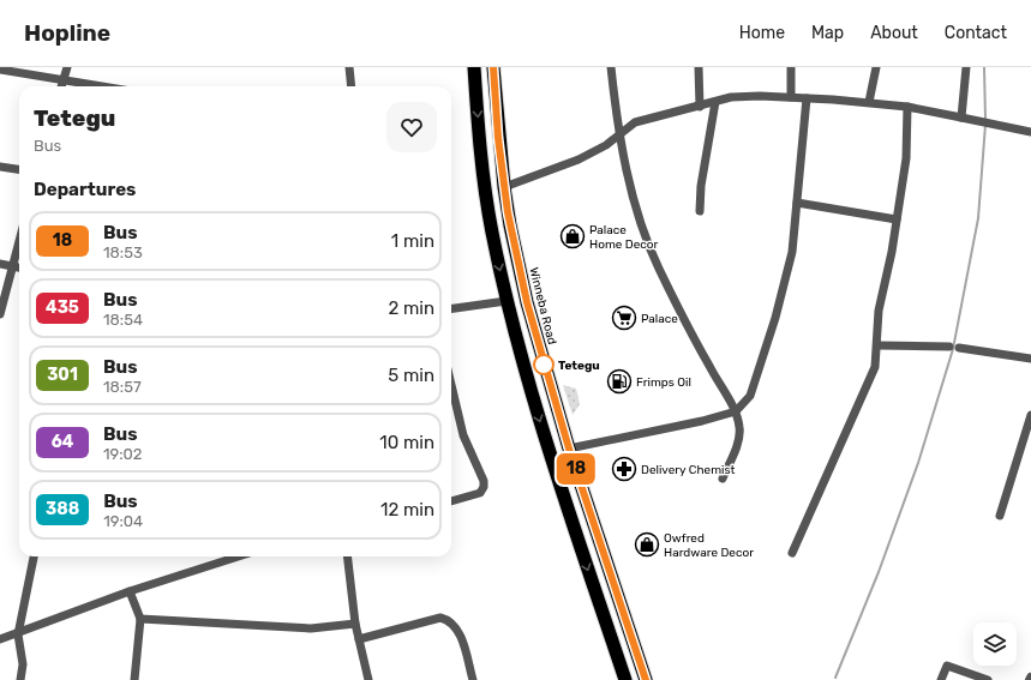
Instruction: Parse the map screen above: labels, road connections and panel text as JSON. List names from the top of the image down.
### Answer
{
  "streets": {
    "highway": ["Winneba Road"]
  },
  "places": {
    "shop": ["Palace Home Decor", "Owfred Hardware Decor"],
    "supermarket": ["Palace"],
    "other": ["Tetegu"],
    "fuel station": ["Frimps Oil"],
    "pharmacy": ["Delivery Chemist"]
  },
  "lines": ["bus line 18"],
  "page": {
    "header": "Hopline",
    "nav": [
      "Home",
      "Map",
      "About",
      "Contact"
    ],
    "on_map": "18",
    "heading": [
      ["Tetegu", "Bus"],
      "Departures"
    ],
    "list": [
      {
        "mark": "18",
        "name": "Bus",
        "note": "18:53",
        "value": "1 min"
      },
      {
        "mark": "435",
        "name": "Bus",
        "note": "18:54",
        "value": "2 min"
      },
      {
        "mark": "301",
        "name": "Bus",
        "note": "18:57",
        "value": "5 min"
      },
      {
        "mark": "64",
        "name": "Bus",
        "note": "19:02",
        "value": "10 min"
      },
      {
        "mark": "388",
        "name": "Bus",
        "note": "19:04",
        "value": "12 min"
      }
    ]
  }
}
